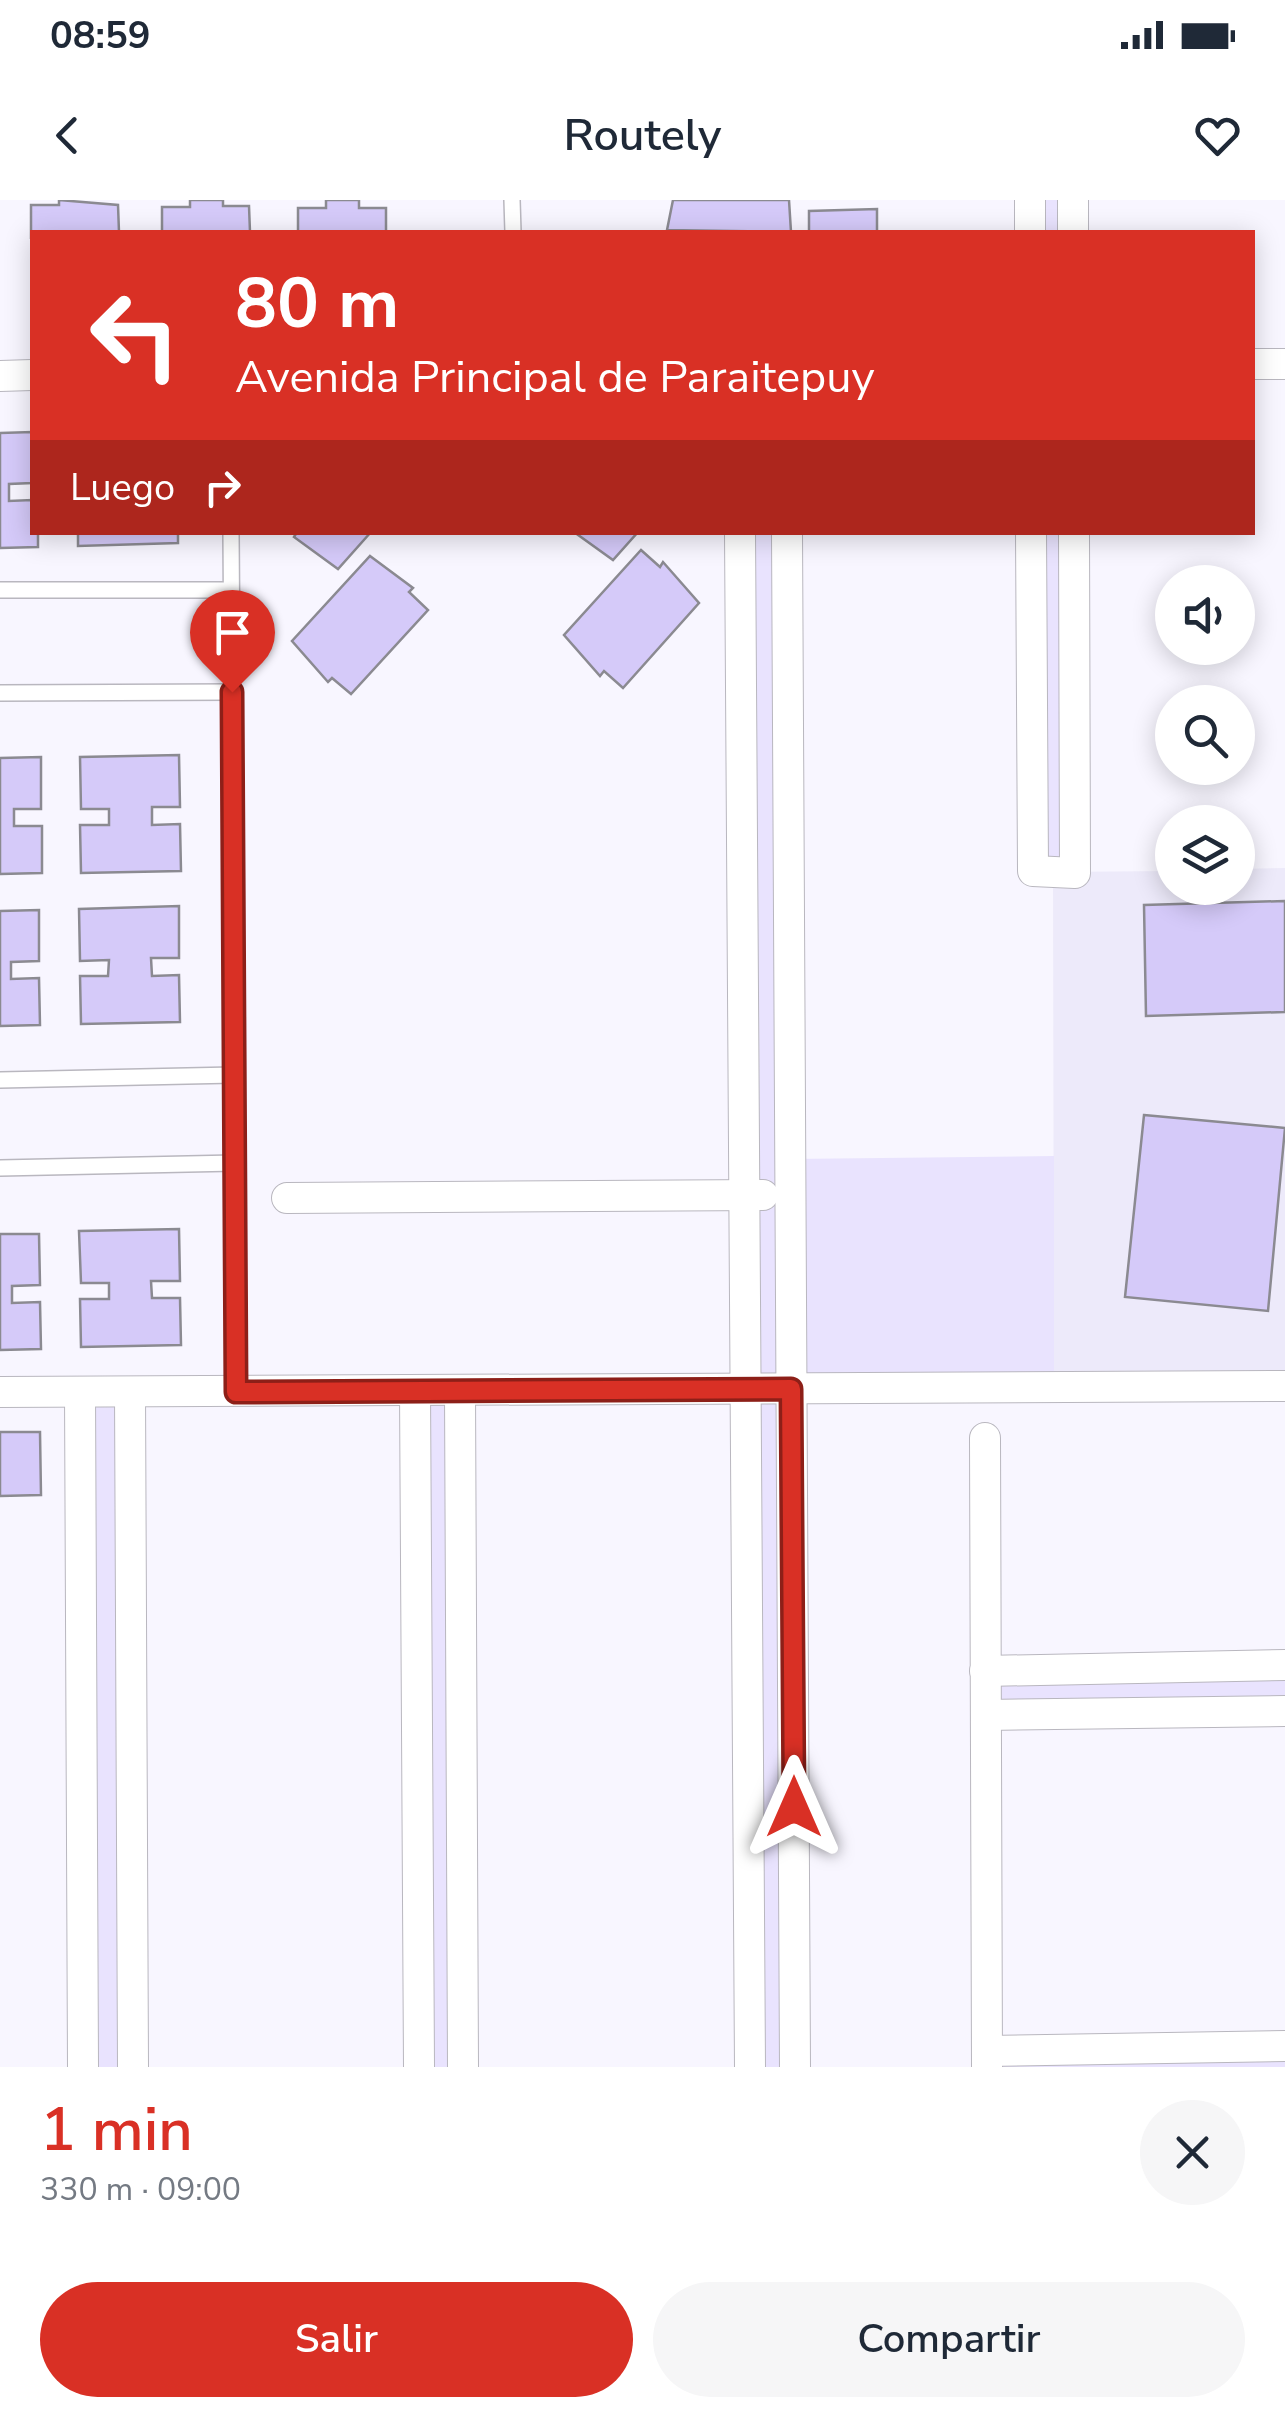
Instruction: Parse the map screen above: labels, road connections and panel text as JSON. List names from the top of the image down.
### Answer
{
  "page": {
    "status": "08:59",
    "header": "Routely",
    "turn": ["80 m", "Avenida Principal de Paraitepuy"],
    "then": "Luego",
    "heading": ["1 min", "330 m · 09:00"],
    "buttons": ["Salir", "Compartir"]
  }
}
